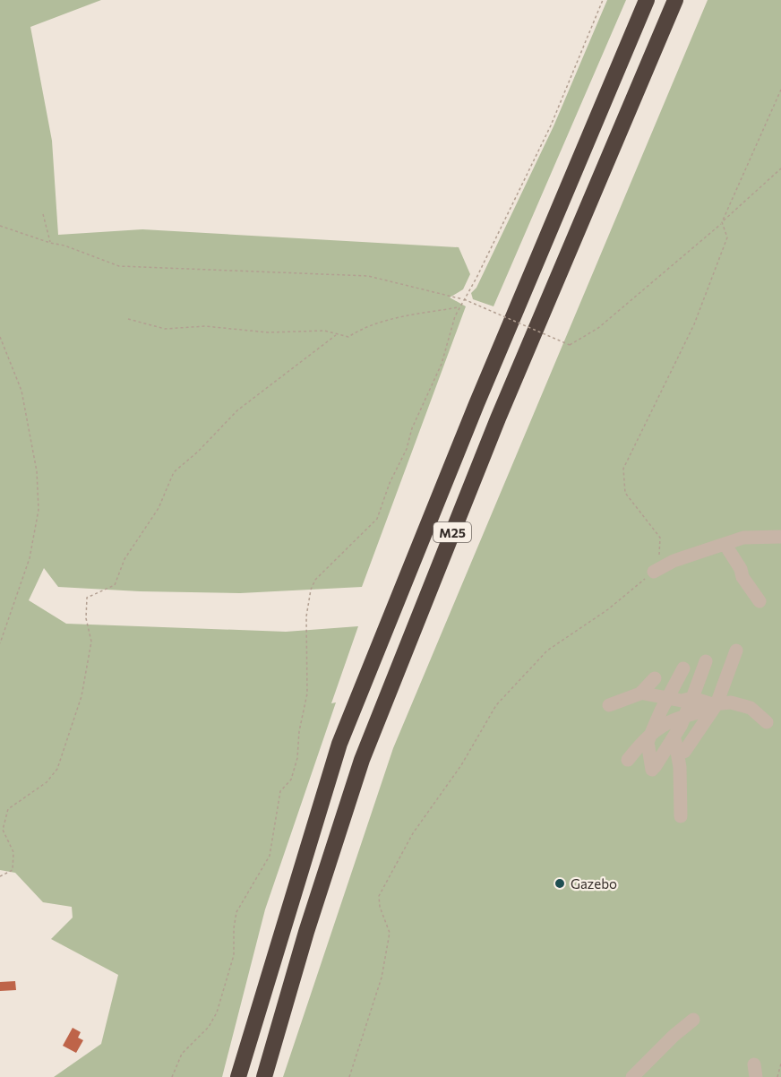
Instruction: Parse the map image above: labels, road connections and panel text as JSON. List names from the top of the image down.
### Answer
{
  "streets": {
    "highway": ["M25"]
  },
  "places": ["Gazebo"]
}
